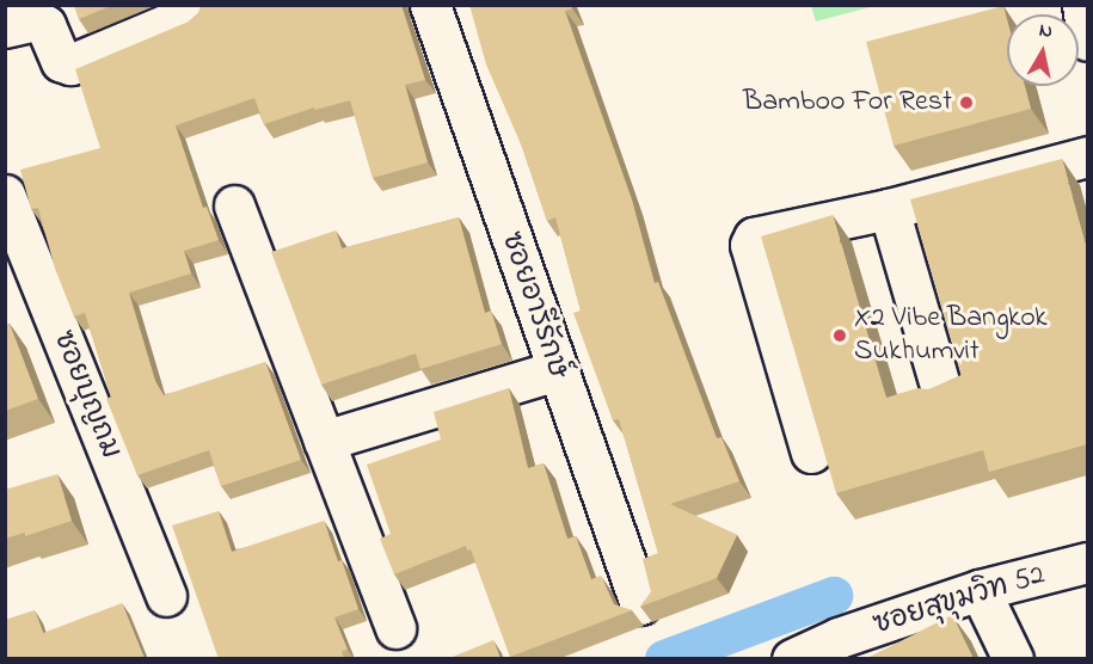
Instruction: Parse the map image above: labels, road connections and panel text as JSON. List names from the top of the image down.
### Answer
{
  "streets": {
    "street": ["ซอยอารีรักษ์", "ซอยบุญถม", "ซอยสุขุมวิท 52"]
  },
  "places": ["Bamboo For Rest", "X2 Vibe Bangkok Sukhumvit"],
  "north": "top"
}
